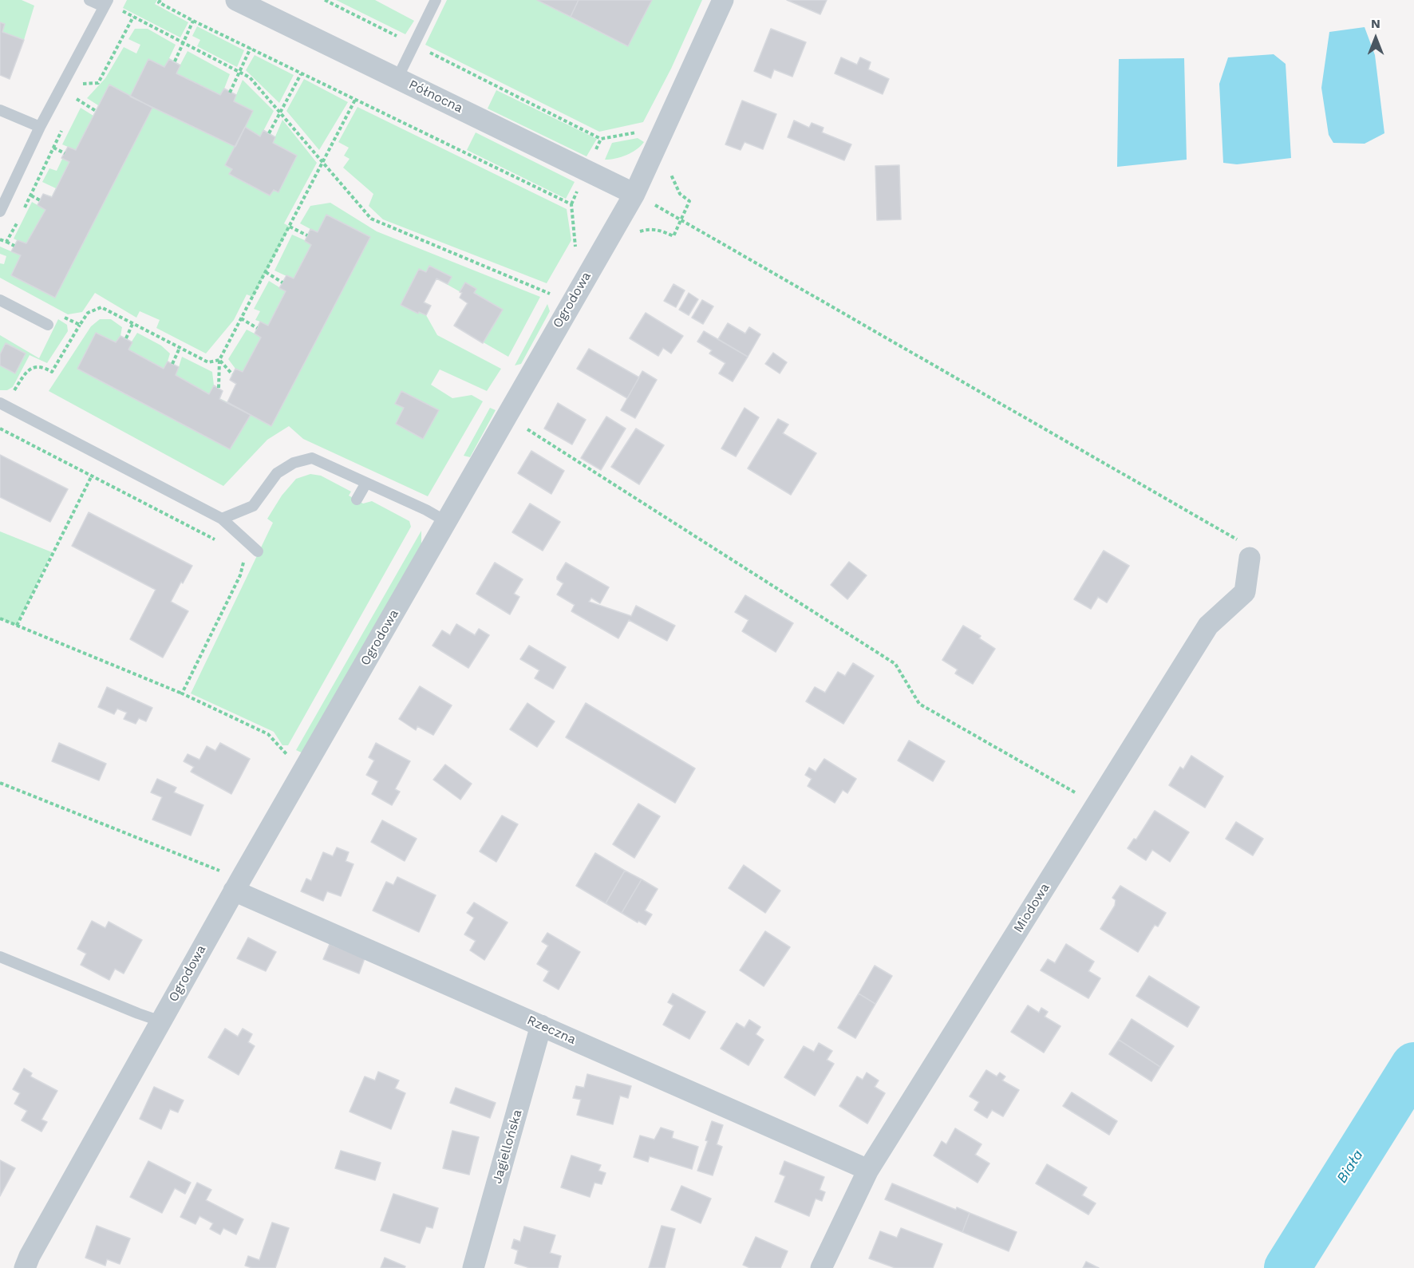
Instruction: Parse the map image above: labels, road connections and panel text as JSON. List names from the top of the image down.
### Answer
{
  "streets": {
    "street": [
      "Północna",
      "Ogrodowa",
      "Miodowa",
      "Rzeczna",
      "Jagiellońska"
    ]
  },
  "crossings": [
    ["Północna", "Ogrodowa"],
    ["Ogrodowa", "Rzeczna"],
    ["Miodowa", "Rzeczna"],
    ["Rzeczna", "Jagiellońska"]
  ],
  "water": ["Biała"],
  "north": "top"
}
